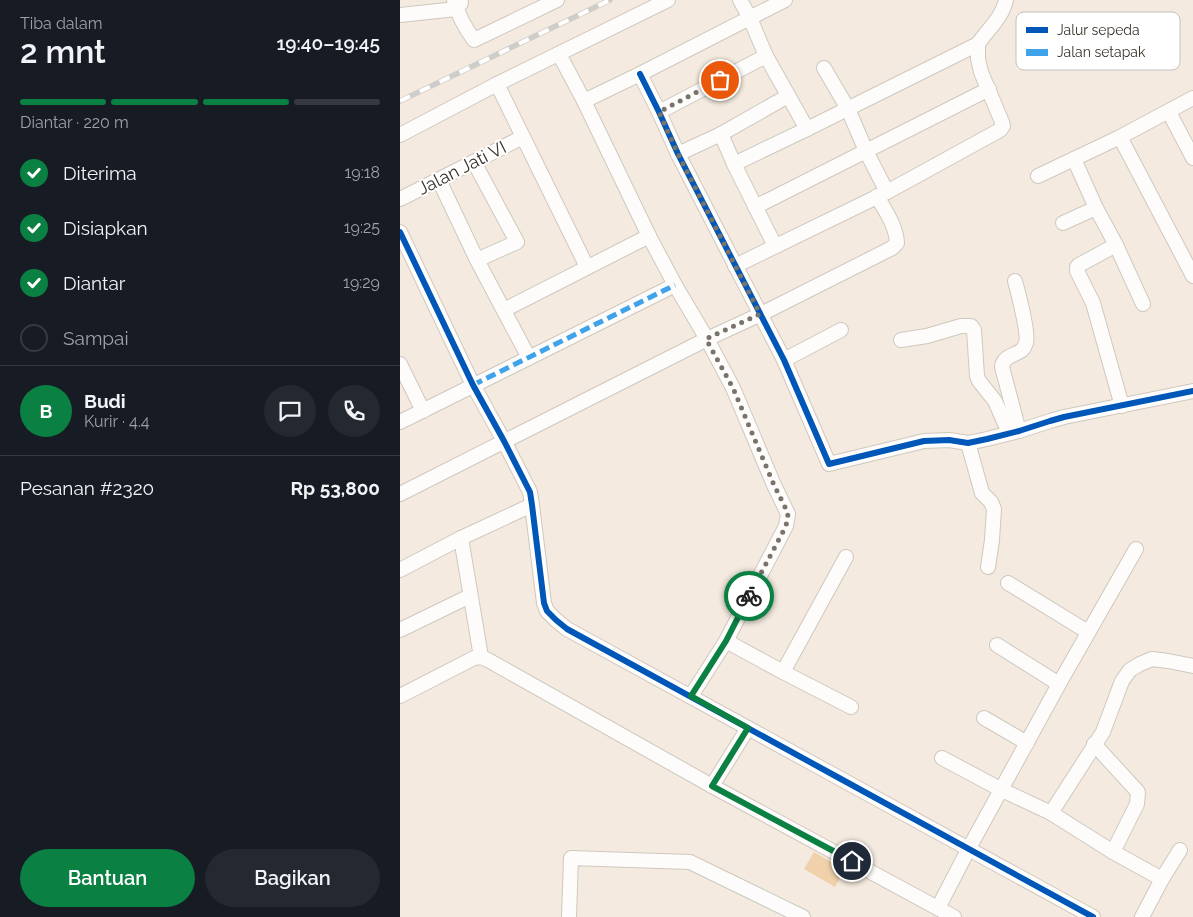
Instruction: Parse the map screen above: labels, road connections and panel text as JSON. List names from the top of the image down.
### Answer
{
  "streets": {
    "street": ["Jalan Jati VI"]
  },
  "legend": ["Jalur sepeda", "Jalan setapak"],
  "page": {
    "heading": ["2 mnt", "Tiba dalam", "19:40–19:45"],
    "panel": [
      "Budi",
      "Kurir · 4.4",
      "Pesanan #2320",
      "Rp 53,800"
    ],
    "bar": "Diantar · 220 m",
    "list": [
      ["Diterima", "19:18"],
      ["Disiapkan", "19:25"],
      ["Diantar", "19:29"],
      "Sampai"
    ],
    "round": "B",
    "buttons": ["Bantuan", "Bagikan"]
  }
}
